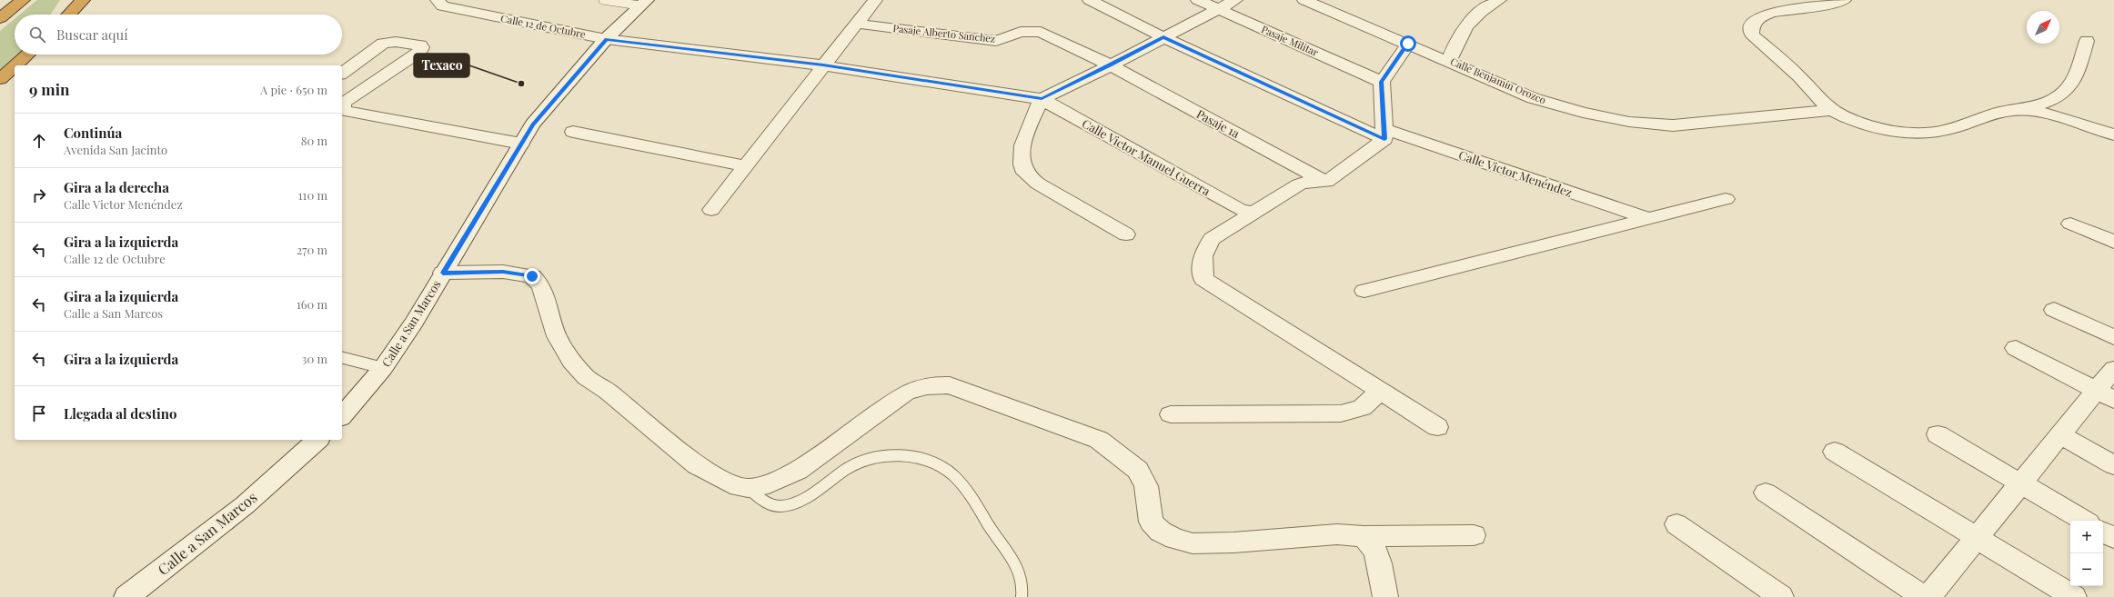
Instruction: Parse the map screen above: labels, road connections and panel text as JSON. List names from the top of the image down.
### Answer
{
  "streets": {
    "street": [
      "Calle 12 de Octubre",
      "Pasaje Alberto Sanchez",
      "Pasaje Militar",
      "Calle Benjamín Orozco",
      "Pasaje 1a",
      "Calle Victor Manuel Guerra",
      "Calle Victor Menéndez",
      "Calle a San Marcos"
    ]
  },
  "crossings": [
    ["Calle 12 de Octubre", "Calle Victor Manuel Guerra"],
    ["Calle 12 de Octubre", "Calle a San Marcos"],
    ["Pasaje Alberto Sanchez", "Pasaje 1a"]
  ],
  "places": ["Texaco"],
  "north": "top right",
  "page": {
    "search": "Buscar aquí",
    "heading": ["9 min", "A pie · 650 m"],
    "list": [
      ["Continúa", "Avenida San Jacinto", "80 m"],
      ["Gira a la derecha", "Calle Victor Menéndez", "110 m"],
      ["Gira a la izquierda", "Calle 12 de Octubre", "270 m"],
      ["Gira a la izquierda", "Calle a San Marcos", "160 m"],
      ["Gira a la izquierda", "30 m"],
      "Llegada al destino"
    ],
    "map_buttons": ["+", "−"]
  }
}
